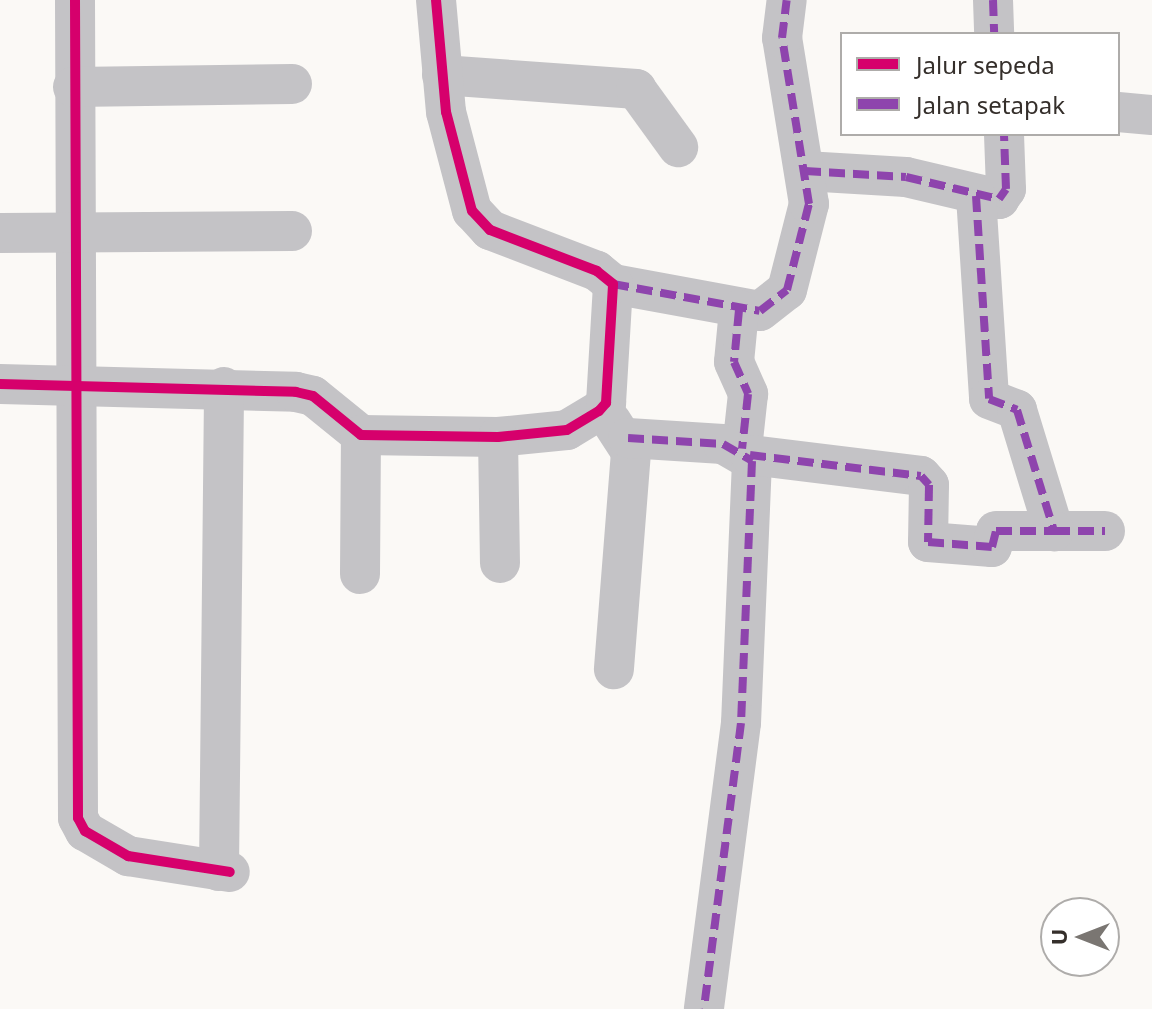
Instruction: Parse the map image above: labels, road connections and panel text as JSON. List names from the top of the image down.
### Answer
{
  "legend": ["Jalur sepeda", "Jalan setapak"],
  "north": "left"
}
